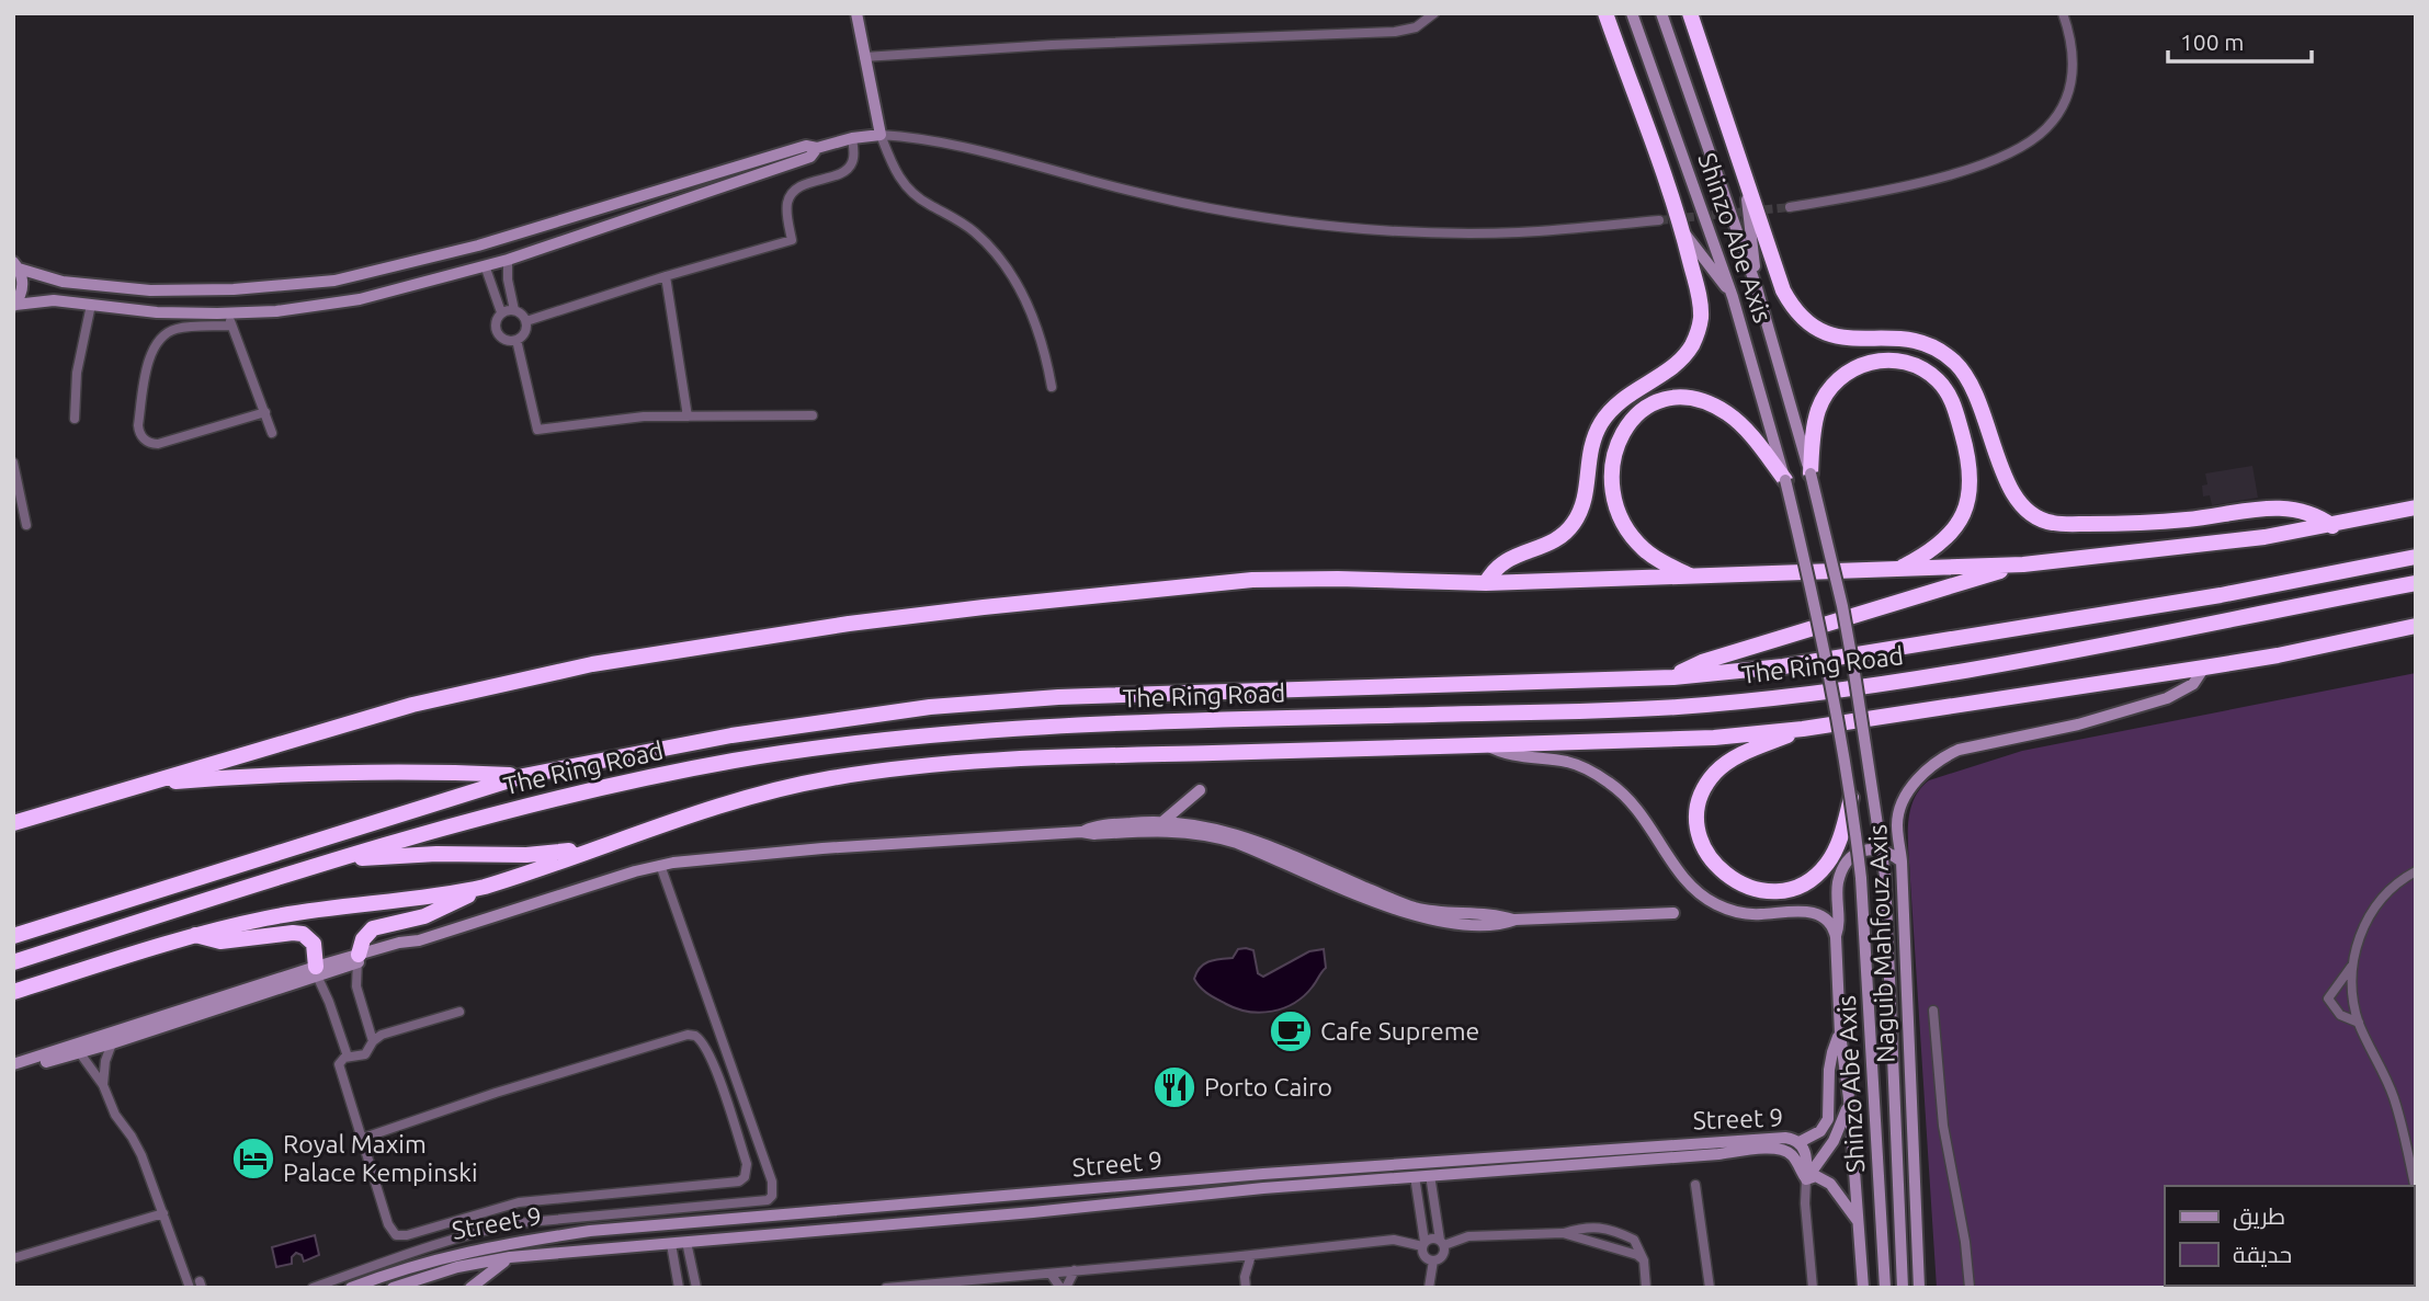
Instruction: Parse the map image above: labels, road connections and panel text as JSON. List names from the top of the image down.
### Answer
{
  "streets": {
    "highway": ["The Ring Road"],
    "street": ["Shinzo Abe Axis", "Naguib Mahfouz Axis", "Street 9"]
  },
  "places": {
    "cafe": ["Cafe Supreme"],
    "restaurant": ["Porto Cairo"],
    "hotel": ["Royal Maxim Palace Kempinski"]
  },
  "legend": ["طريق", "حديقة"],
  "scale_bar": "100 m"
}
